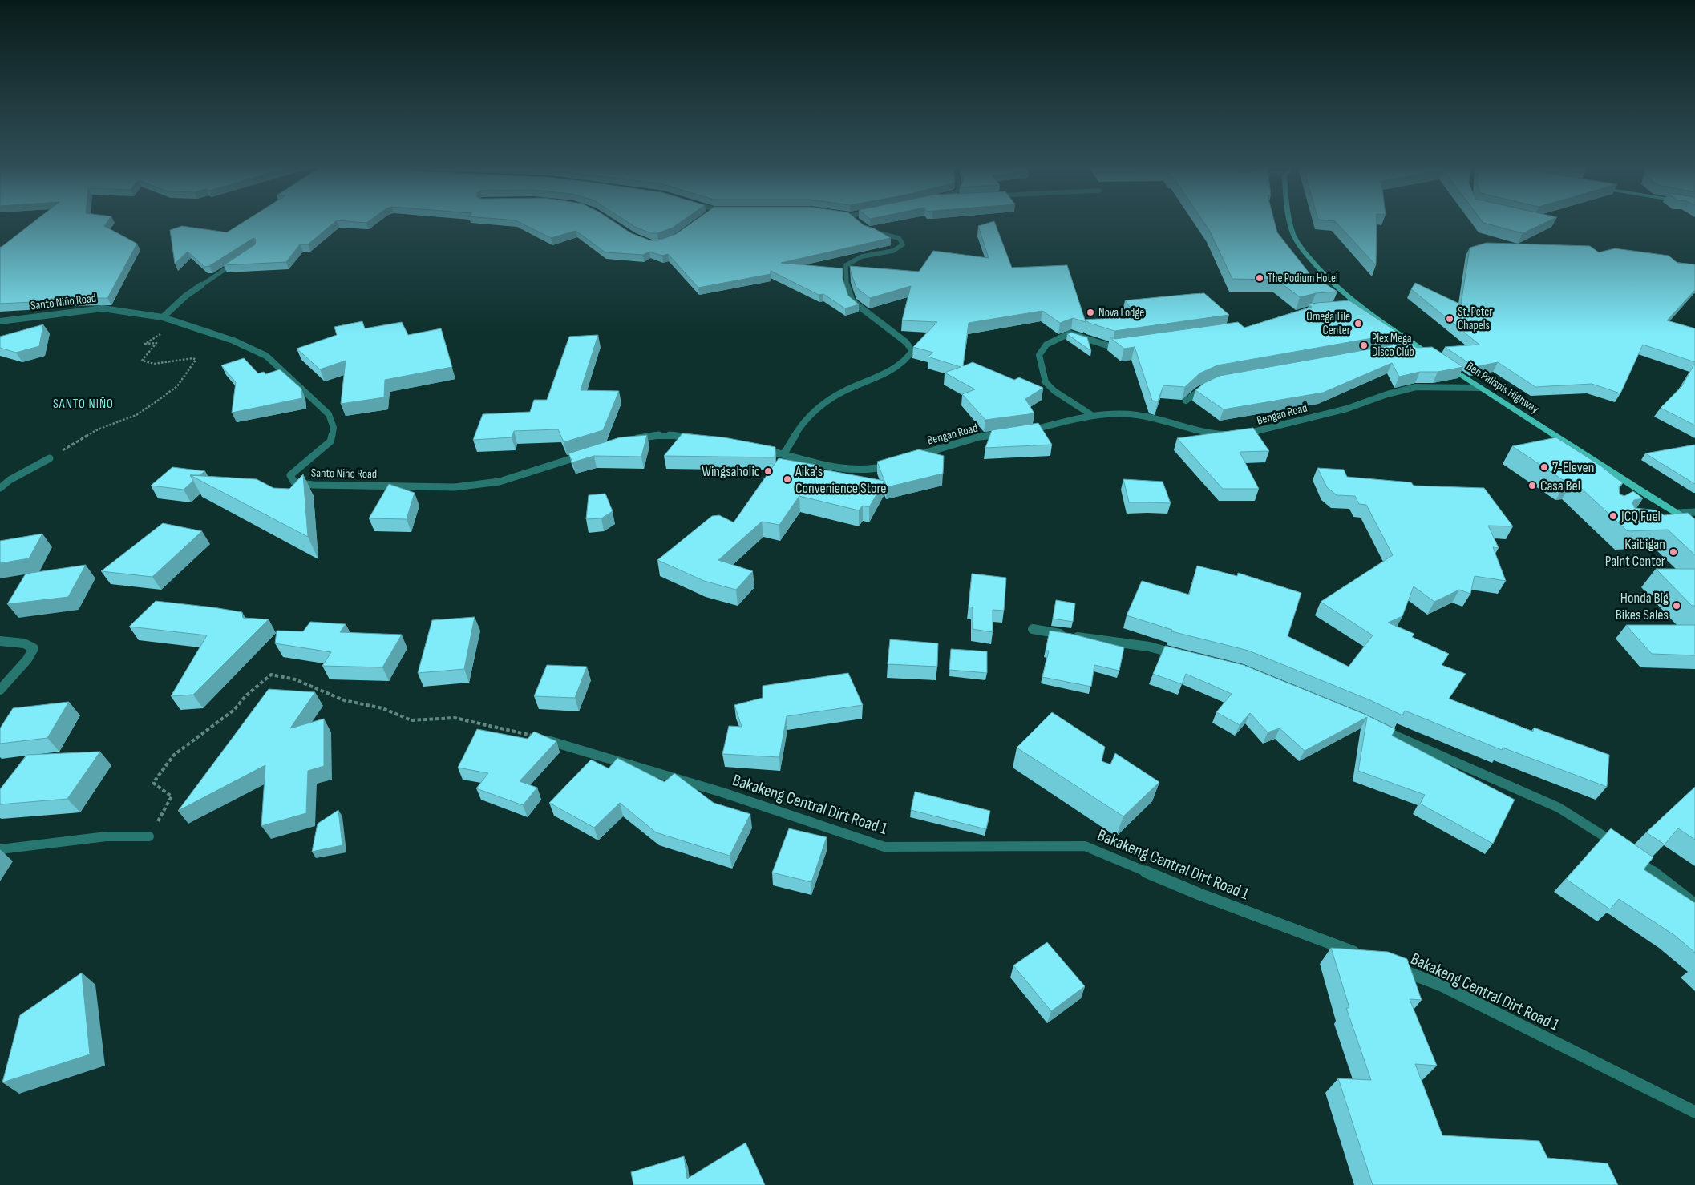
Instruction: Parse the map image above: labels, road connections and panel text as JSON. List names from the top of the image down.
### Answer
{
  "streets": {
    "main road": ["Ben Palispis Highway"],
    "street": ["Santo Niño Road", "Bengao Road", "Bakakeng Central Dirt Road 1"]
  },
  "crossings": [
    ["Ben Palispis Highway", "Bengao Road"]
  ],
  "districts": ["SANTO NIÑO"],
  "places": [
    "The Podium Hotel",
    "Nova Lodge",
    "St. Peter Chapels",
    "Omega Tile Center",
    "Plex Mega Disco Club",
    "7-Eleven",
    "Wingsaholic",
    "Aika's Convenience Store",
    "Casa Bel",
    "JCQ Fuel",
    "Kaibigan Paint Center",
    "Honda Big Bikes Sales"
  ]
}
